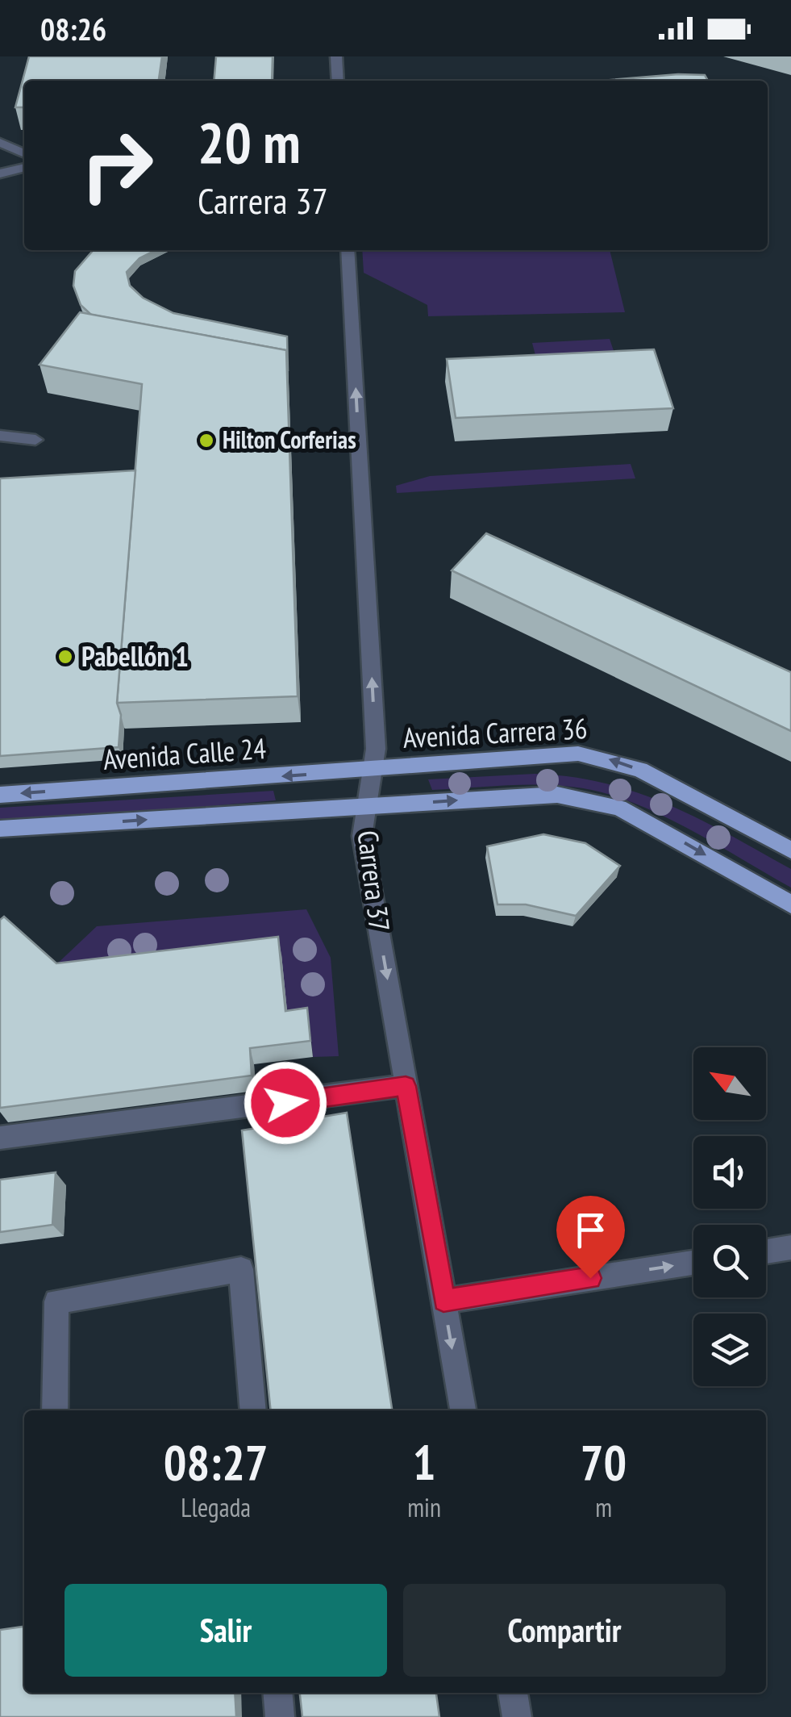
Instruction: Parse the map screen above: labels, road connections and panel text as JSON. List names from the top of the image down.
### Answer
{
  "streets": {
    "main road": ["Avenida Carrera 36", "Avenida Calle 24"],
    "street": ["Carrera 37"]
  },
  "crossings": [
    ["Avenida Carrera 36", "Avenida Calle 24"],
    ["Avenida Carrera 36", "Carrera 37"],
    ["Avenida Calle 24", "Carrera 37"]
  ],
  "places": ["Hilton Corferias", "Pabellón 1"],
  "north": "top left",
  "page": {
    "status": "08:26",
    "turn": ["20 m", "Carrera 37"],
    "eta": [
      "08:27",
      "Llegada",
      "1",
      "min",
      "70",
      "m"
    ],
    "buttons": ["Salir", "Compartir"]
  }
}
